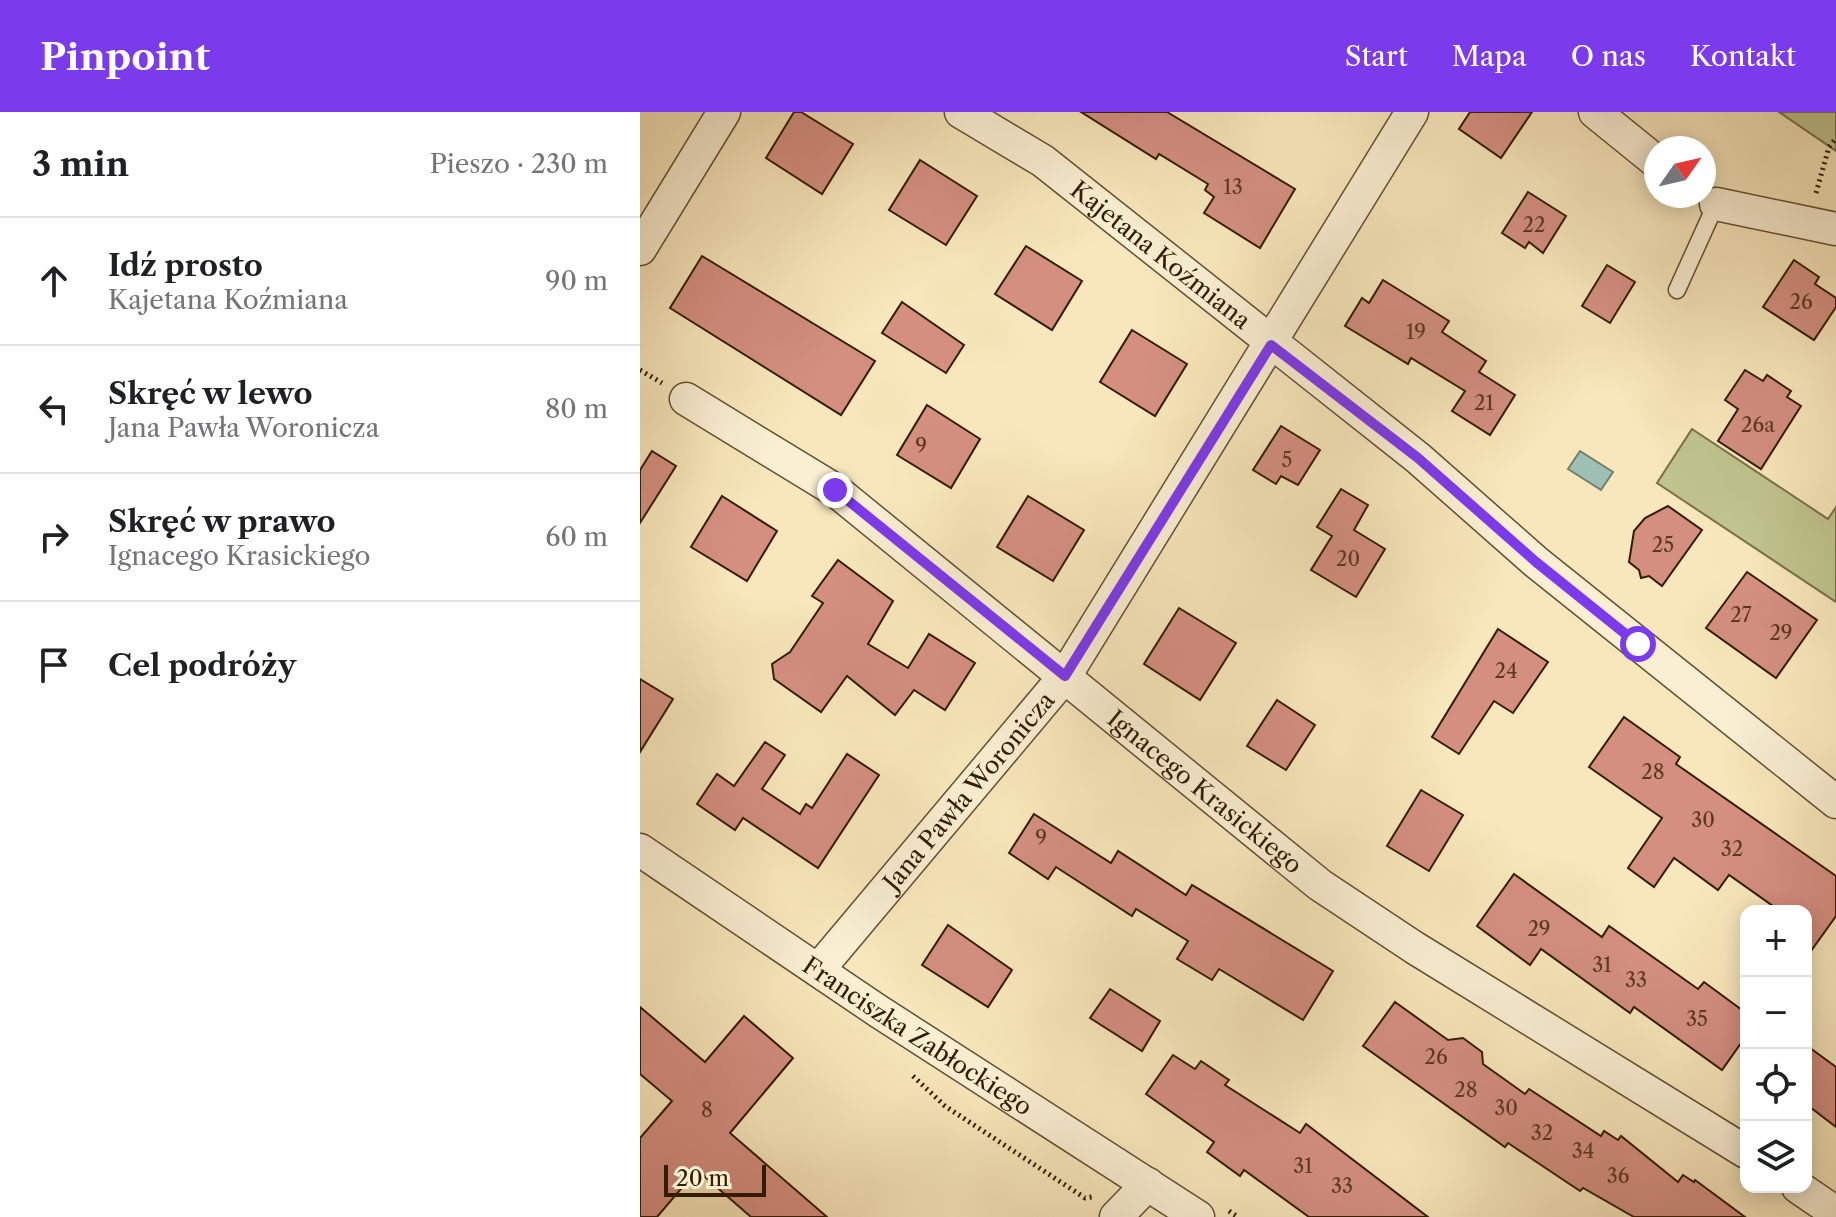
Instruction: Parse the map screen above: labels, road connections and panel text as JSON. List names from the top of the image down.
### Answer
{
  "streets": {
    "street": [
      "Kajetana Koźmiana",
      "Jana Pawła Woronicza",
      "Ignacego Krasickiego",
      "Franciszka Zabłockiego"
    ]
  },
  "crossings": [
    ["Kajetana Koźmiana", "Jana Pawła Woronicza"],
    ["Jana Pawła Woronicza", "Ignacego Krasickiego"],
    ["Jana Pawła Woronicza", "Franciszka Zabłockiego"]
  ],
  "house_numbers": [
    "13",
    "22",
    "26",
    "19",
    "21",
    "26a",
    "9",
    "5",
    "25",
    "20",
    "27",
    "29",
    "24",
    "28",
    "30",
    "9",
    "32",
    "29",
    "31",
    "33",
    "35",
    "26",
    "28",
    "30",
    "8",
    "32",
    "34",
    "31",
    "36",
    "33"
  ],
  "scale_bar": "20 m",
  "north": "top right",
  "page": {
    "header": "Pinpoint",
    "nav": [
      "Start",
      "Mapa",
      "O nas",
      "Kontakt"
    ],
    "heading": ["3 min", "Pieszo · 230 m"],
    "list": [
      ["Idź prosto", "Kajetana Koźmiana", "90 m"],
      ["Skręć w lewo", "Jana Pawła Woronicza", "80 m"],
      ["Skręć w prawo", "Ignacego Krasickiego", "60 m"],
      "Cel podróży"
    ],
    "map_buttons": ["+", "−"],
    "scale": "20 m"
  }
}
